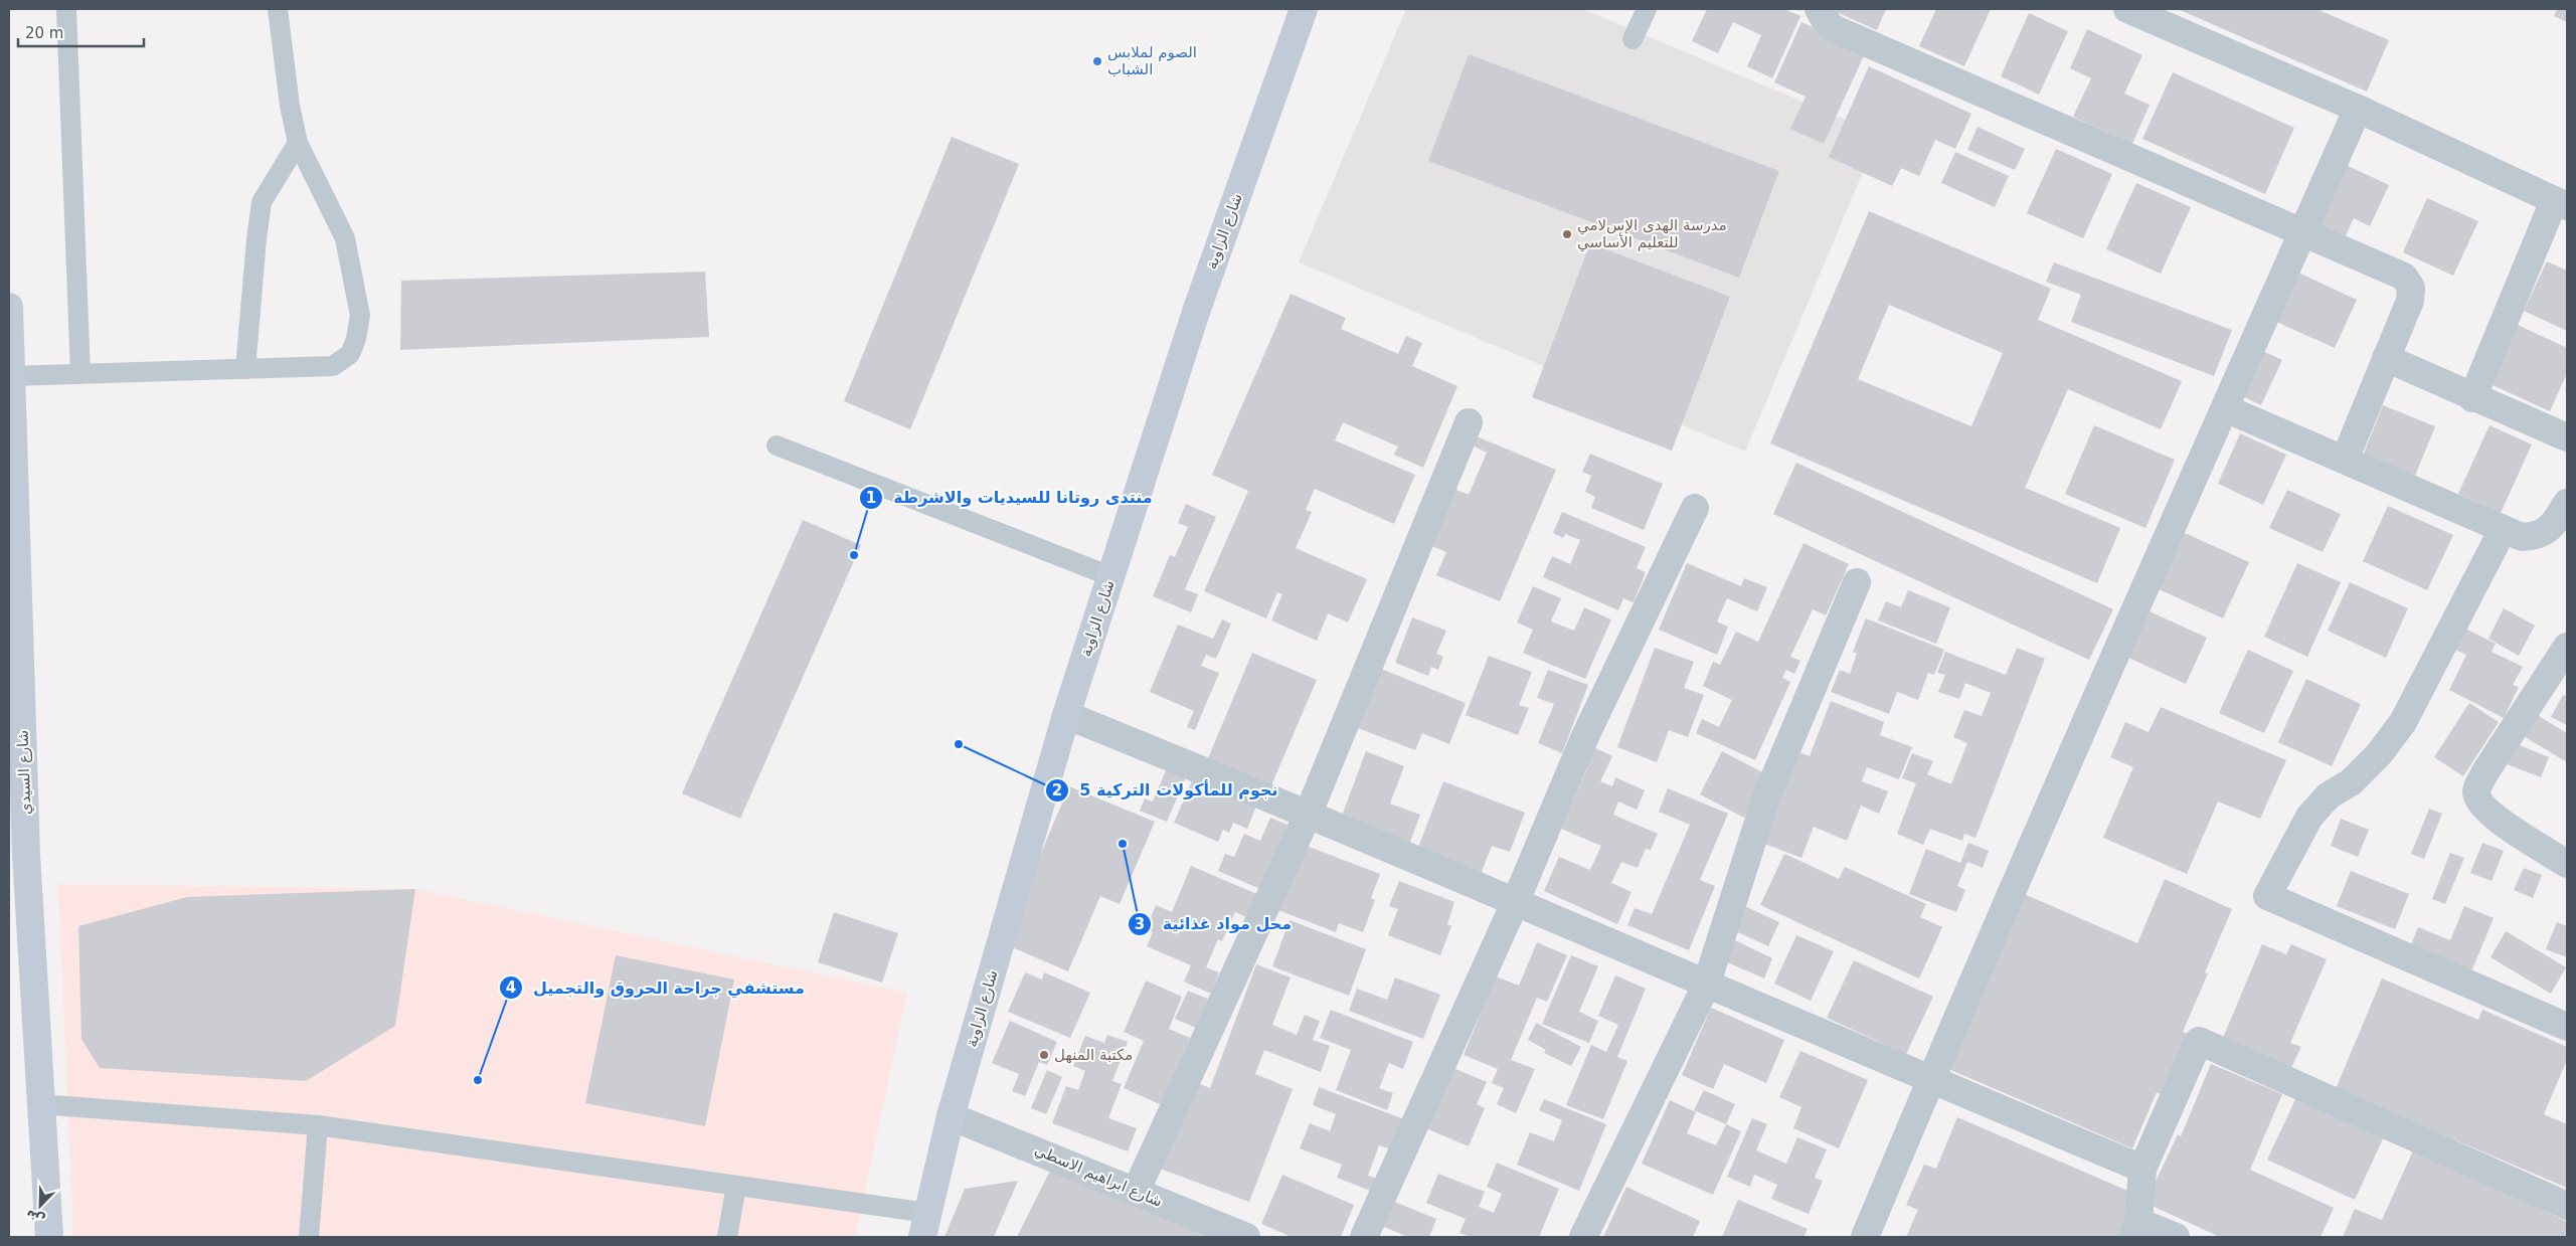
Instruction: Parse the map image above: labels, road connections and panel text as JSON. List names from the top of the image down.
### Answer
{
  "streets": {
    "main road": ["شارع الزاوية", "شارع السيدي"],
    "street": ["شارع ابراهيم الاسطي"]
  },
  "crossings": [
    ["شارع الزاوية", "شارع ابراهيم الاسطي"]
  ],
  "places": [
    "الصوم لملابس الشباب",
    "مدرسة الهدى الإسﻻمي للتعليم الأساسي",
    "منتدى روتانا للسيديات والاشرطة",
    "5 نجوم للمأكولات التركية",
    "محل مواد غذائية",
    "مكتبة المنهل",
    "مستشفي جراحة الحروق والتجميل"
  ],
  "scale_bar": "20 m",
  "north": "bottom left"
}
